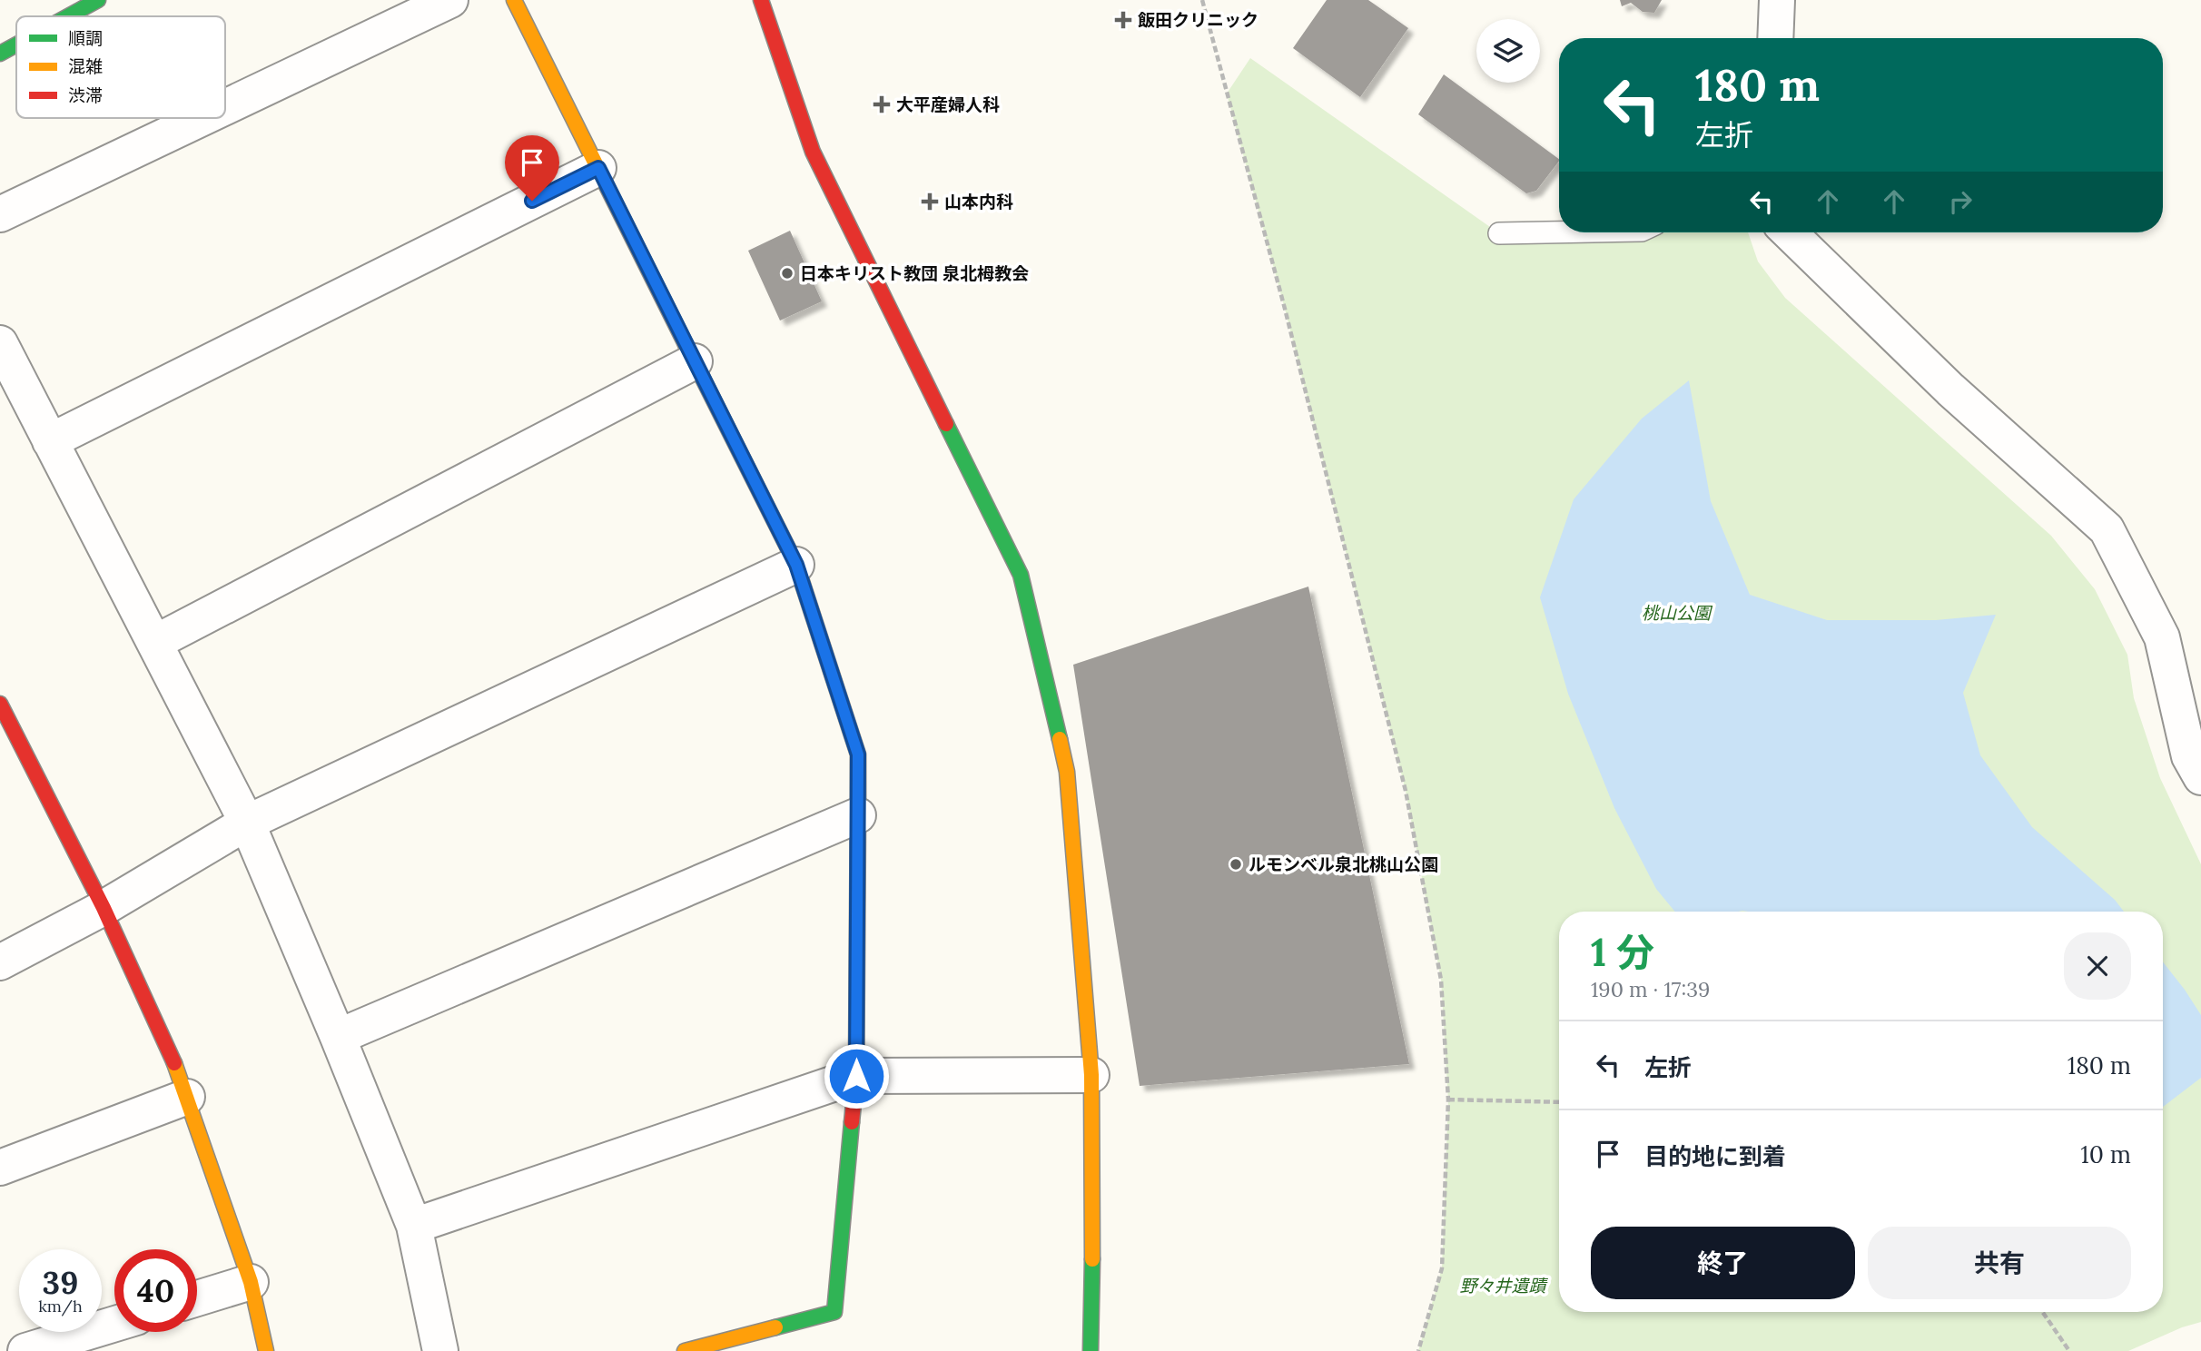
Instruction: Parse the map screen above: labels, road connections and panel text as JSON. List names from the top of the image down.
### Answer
{
  "parks": ["桃山公園", "野々井遺蹟"],
  "places": {
    "health": ["飯田クリニック", "大平産婦人科", "山本内科"],
    "other": ["日本キリスト教団 泉北栂教会", "ルモンベル泉北桃山公園"]
  },
  "legend": ["順調", "混雑", "渋滞"],
  "page": {
    "turn": ["180 m", "左折"],
    "heading": ["1 分", "190 m · 17:39"],
    "list": [
      {
        "name": "左折",
        "value": "180 m"
      },
      {
        "name": "目的地に到着",
        "value": "10 m"
      }
    ],
    "buttons": ["終了", "共有"],
    "speed": "39 km/h",
    "limit": "40"
  }
}
